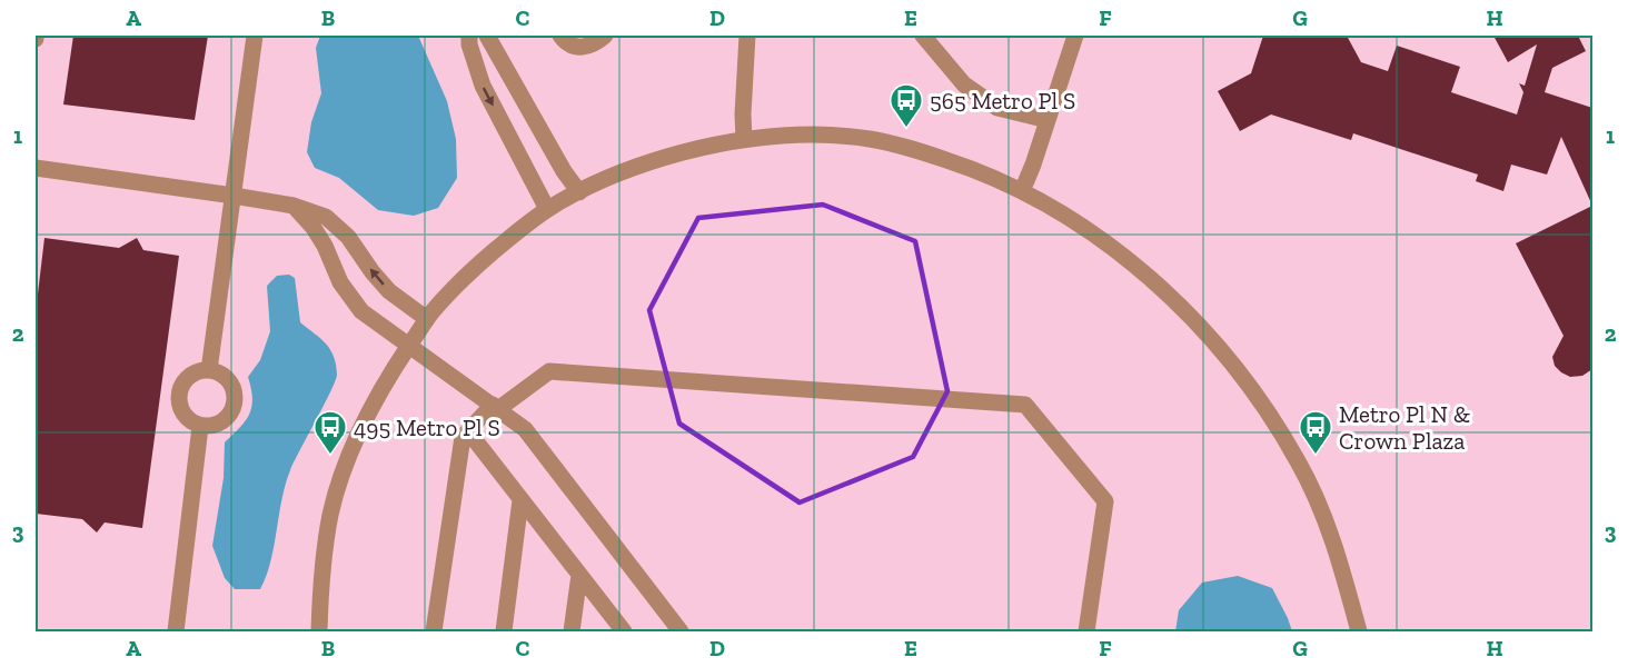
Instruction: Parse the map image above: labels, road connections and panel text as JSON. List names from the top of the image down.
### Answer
{
  "places": {
    "bus stop": ["565 Metro Pl S", "495 Metro Pl S", "Metro Pl N & Crown Plaza"]
  },
  "grid": {
    "columns": [
      "A",
      "B",
      "C",
      "D",
      "E",
      "F",
      "G",
      "H"
    ],
    "rows": ["1", "2", "3"]
  }
}
